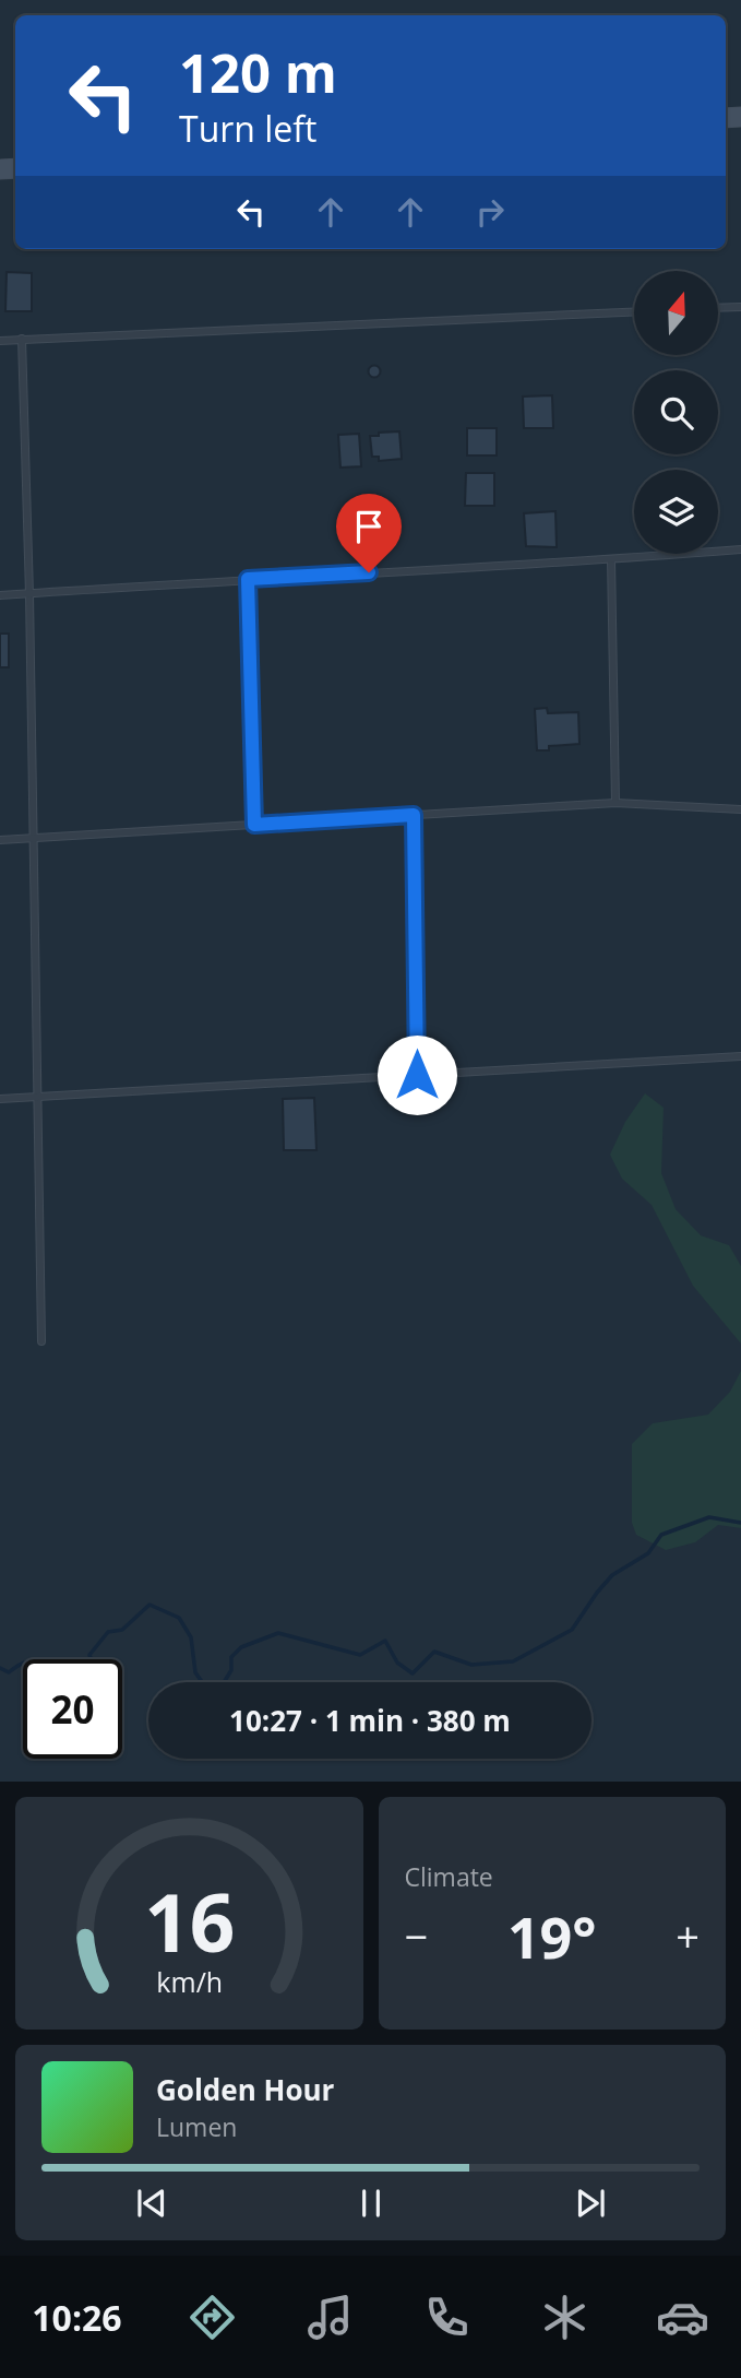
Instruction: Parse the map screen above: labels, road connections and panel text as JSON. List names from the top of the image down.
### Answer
{
  "north": "top",
  "page": {
    "turn": ["120 m", "Turn left"],
    "limit": "20",
    "trip": "10:27 · 1 min · 380 m",
    "tile": "Climate",
    "heat": ["−", "19°", "+"],
    "song": ["Golden Hour", "Lumen"],
    "tabs": "10:26",
    "gauge": ["16", "km/h"]
  }
}
